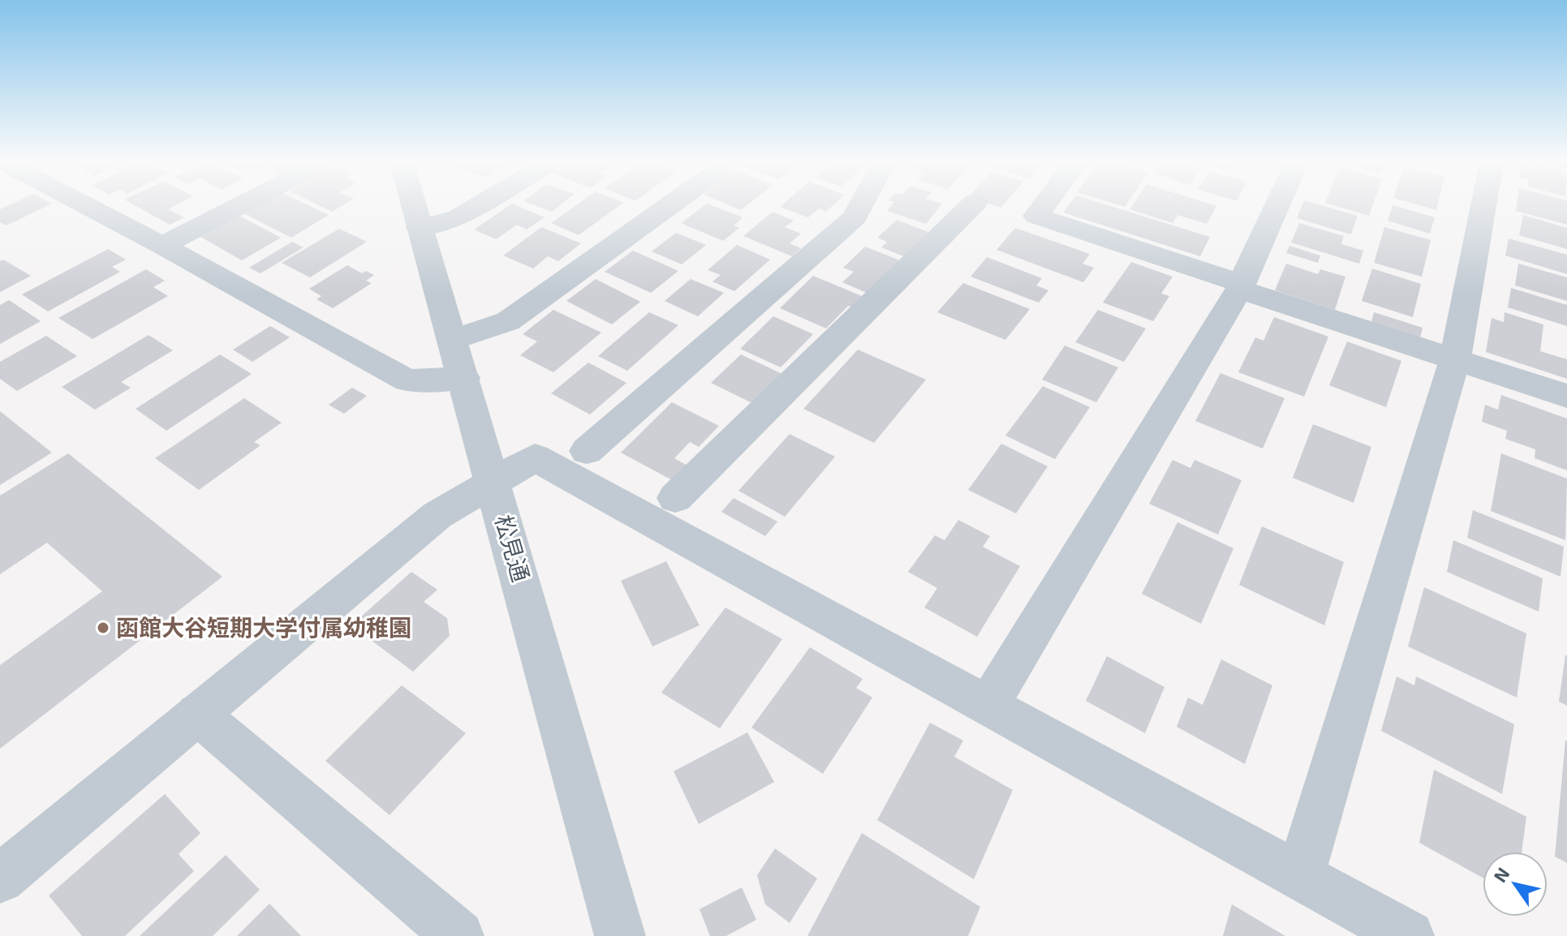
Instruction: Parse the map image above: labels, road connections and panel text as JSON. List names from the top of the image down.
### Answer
{
  "streets": {
    "street": ["松見通"]
  },
  "places": ["函館大谷短期大学付属幼稚園"],
  "north": "top left"
}
